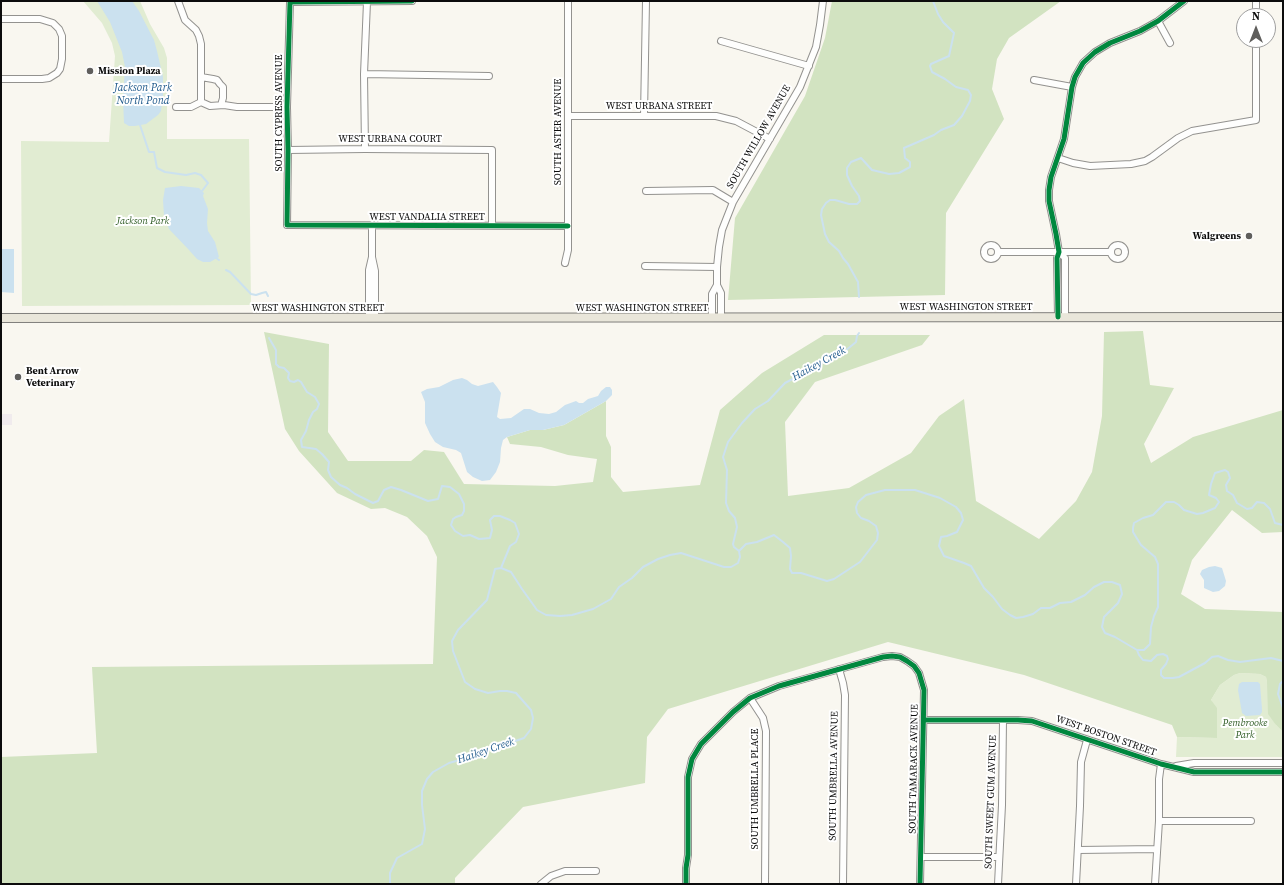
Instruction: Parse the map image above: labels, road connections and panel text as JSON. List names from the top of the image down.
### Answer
{
  "streets": {
    "main road": ["WEST WASHINGTON STREET"],
    "street": [
      "WEST URBANA STREET",
      "SOUTH CYPRESS AVENUE",
      "SOUTH ASTER AVENUE",
      "SOUTH WILLOW AVENUE",
      "WEST URBANA COURT",
      "WEST VANDALIA STREET",
      "WEST BOSTON STREET",
      "SOUTH TAMARACK AVENUE",
      "SOUTH UMBRELLA AVENUE",
      "SOUTH UMBRELLA PLACE",
      "SOUTH SWEET GUM AVENUE"
    ]
  },
  "crossings": [
    ["WEST URBANA STREET", "SOUTH ASTER AVENUE"],
    ["WEST URBANA STREET", "SOUTH WILLOW AVENUE"],
    ["SOUTH CYPRESS AVENUE", "WEST URBANA COURT"],
    ["SOUTH CYPRESS AVENUE", "WEST VANDALIA STREET"],
    ["SOUTH ASTER AVENUE", "WEST VANDALIA STREET"],
    ["SOUTH WILLOW AVENUE", "WEST WASHINGTON STREET"],
    ["WEST URBANA COURT", "WEST VANDALIA STREET"],
    ["WEST BOSTON STREET", "SOUTH TAMARACK AVENUE"],
    ["WEST BOSTON STREET", "SOUTH SWEET GUM AVENUE"],
    ["SOUTH TAMARACK AVENUE", "SOUTH UMBRELLA AVENUE"]
  ],
  "water": ["Jackson Park North Pond", "Haikey Creek"],
  "parks": ["Jackson Park", "Pembrooke Park"],
  "places": ["Mission Plaza", "Walgreens", "Bent Arrow Veterinary"],
  "north": "top"
}
